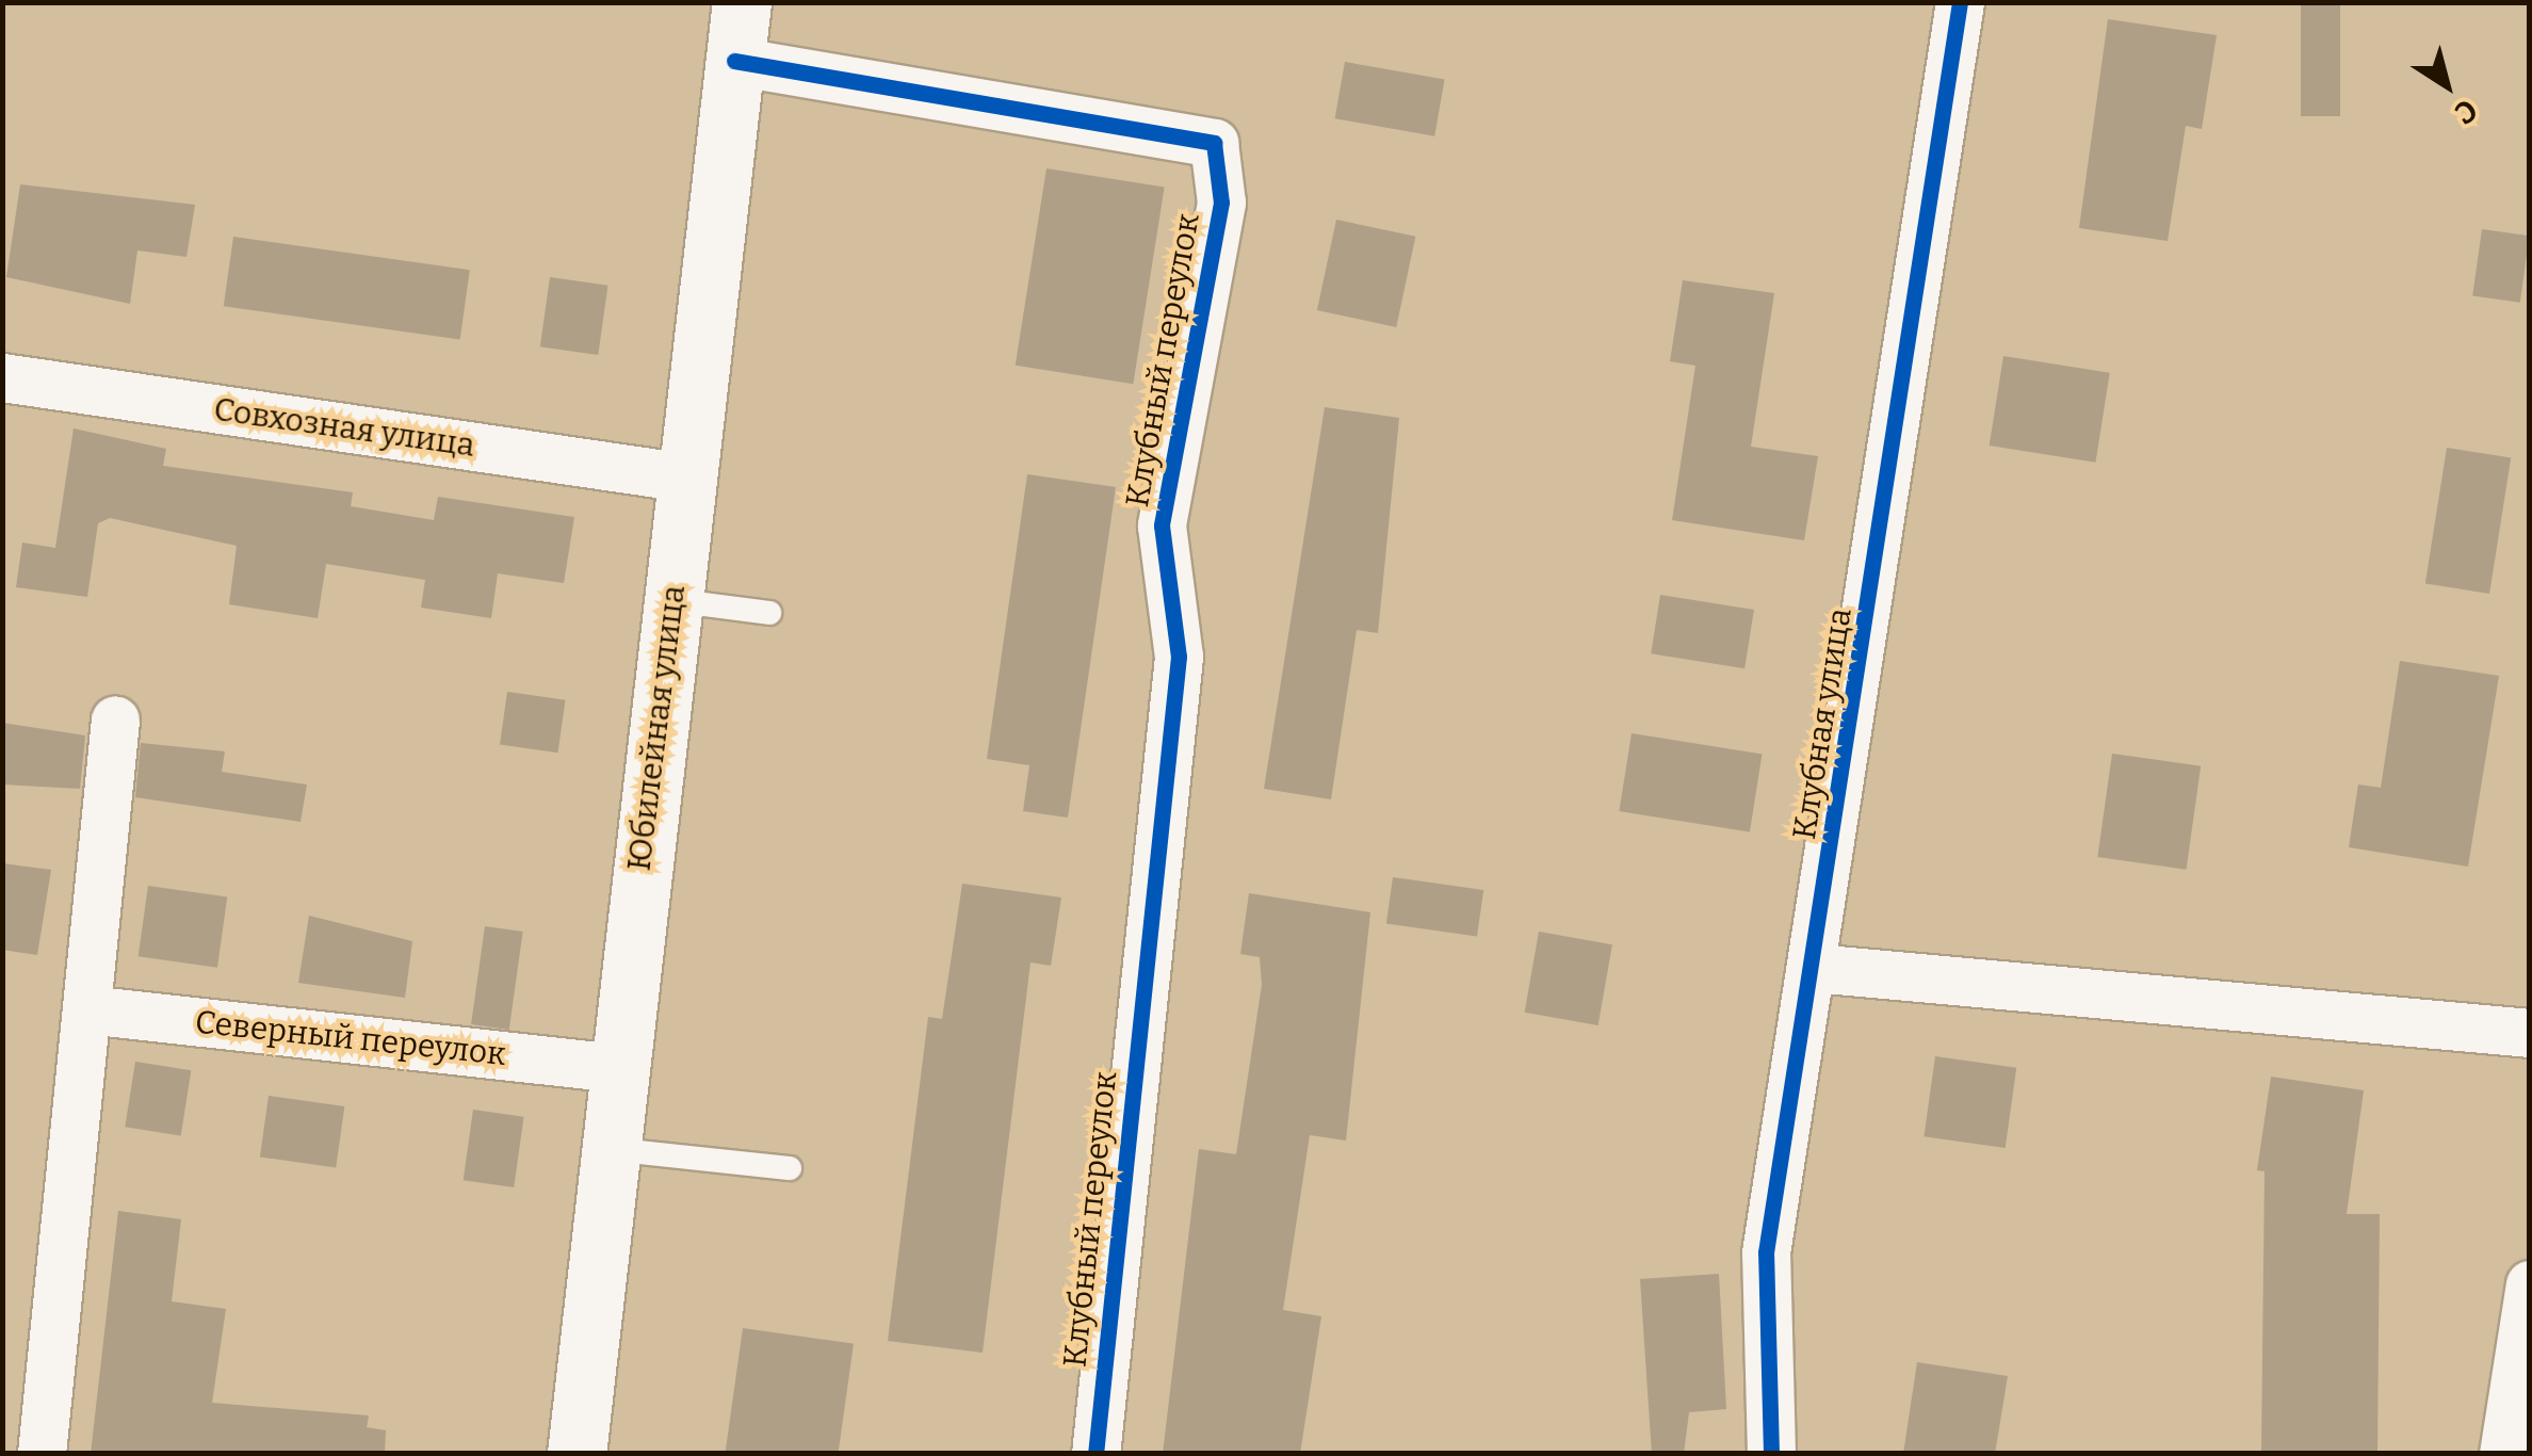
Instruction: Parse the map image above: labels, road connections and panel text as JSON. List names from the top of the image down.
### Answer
{
  "streets": {
    "street": [
      "Клубный переулок",
      "Совхозная улица",
      "Клубная улица",
      "Юбилейная улица",
      "Северный переулок"
    ]
  },
  "crossings": [
    ["Клубный переулок", "Юбилейная улица"],
    ["Совхозная улица", "Юбилейная улица"],
    ["Юбилейная улица", "Северный переулок"]
  ],
  "north": "bottom right"
}
